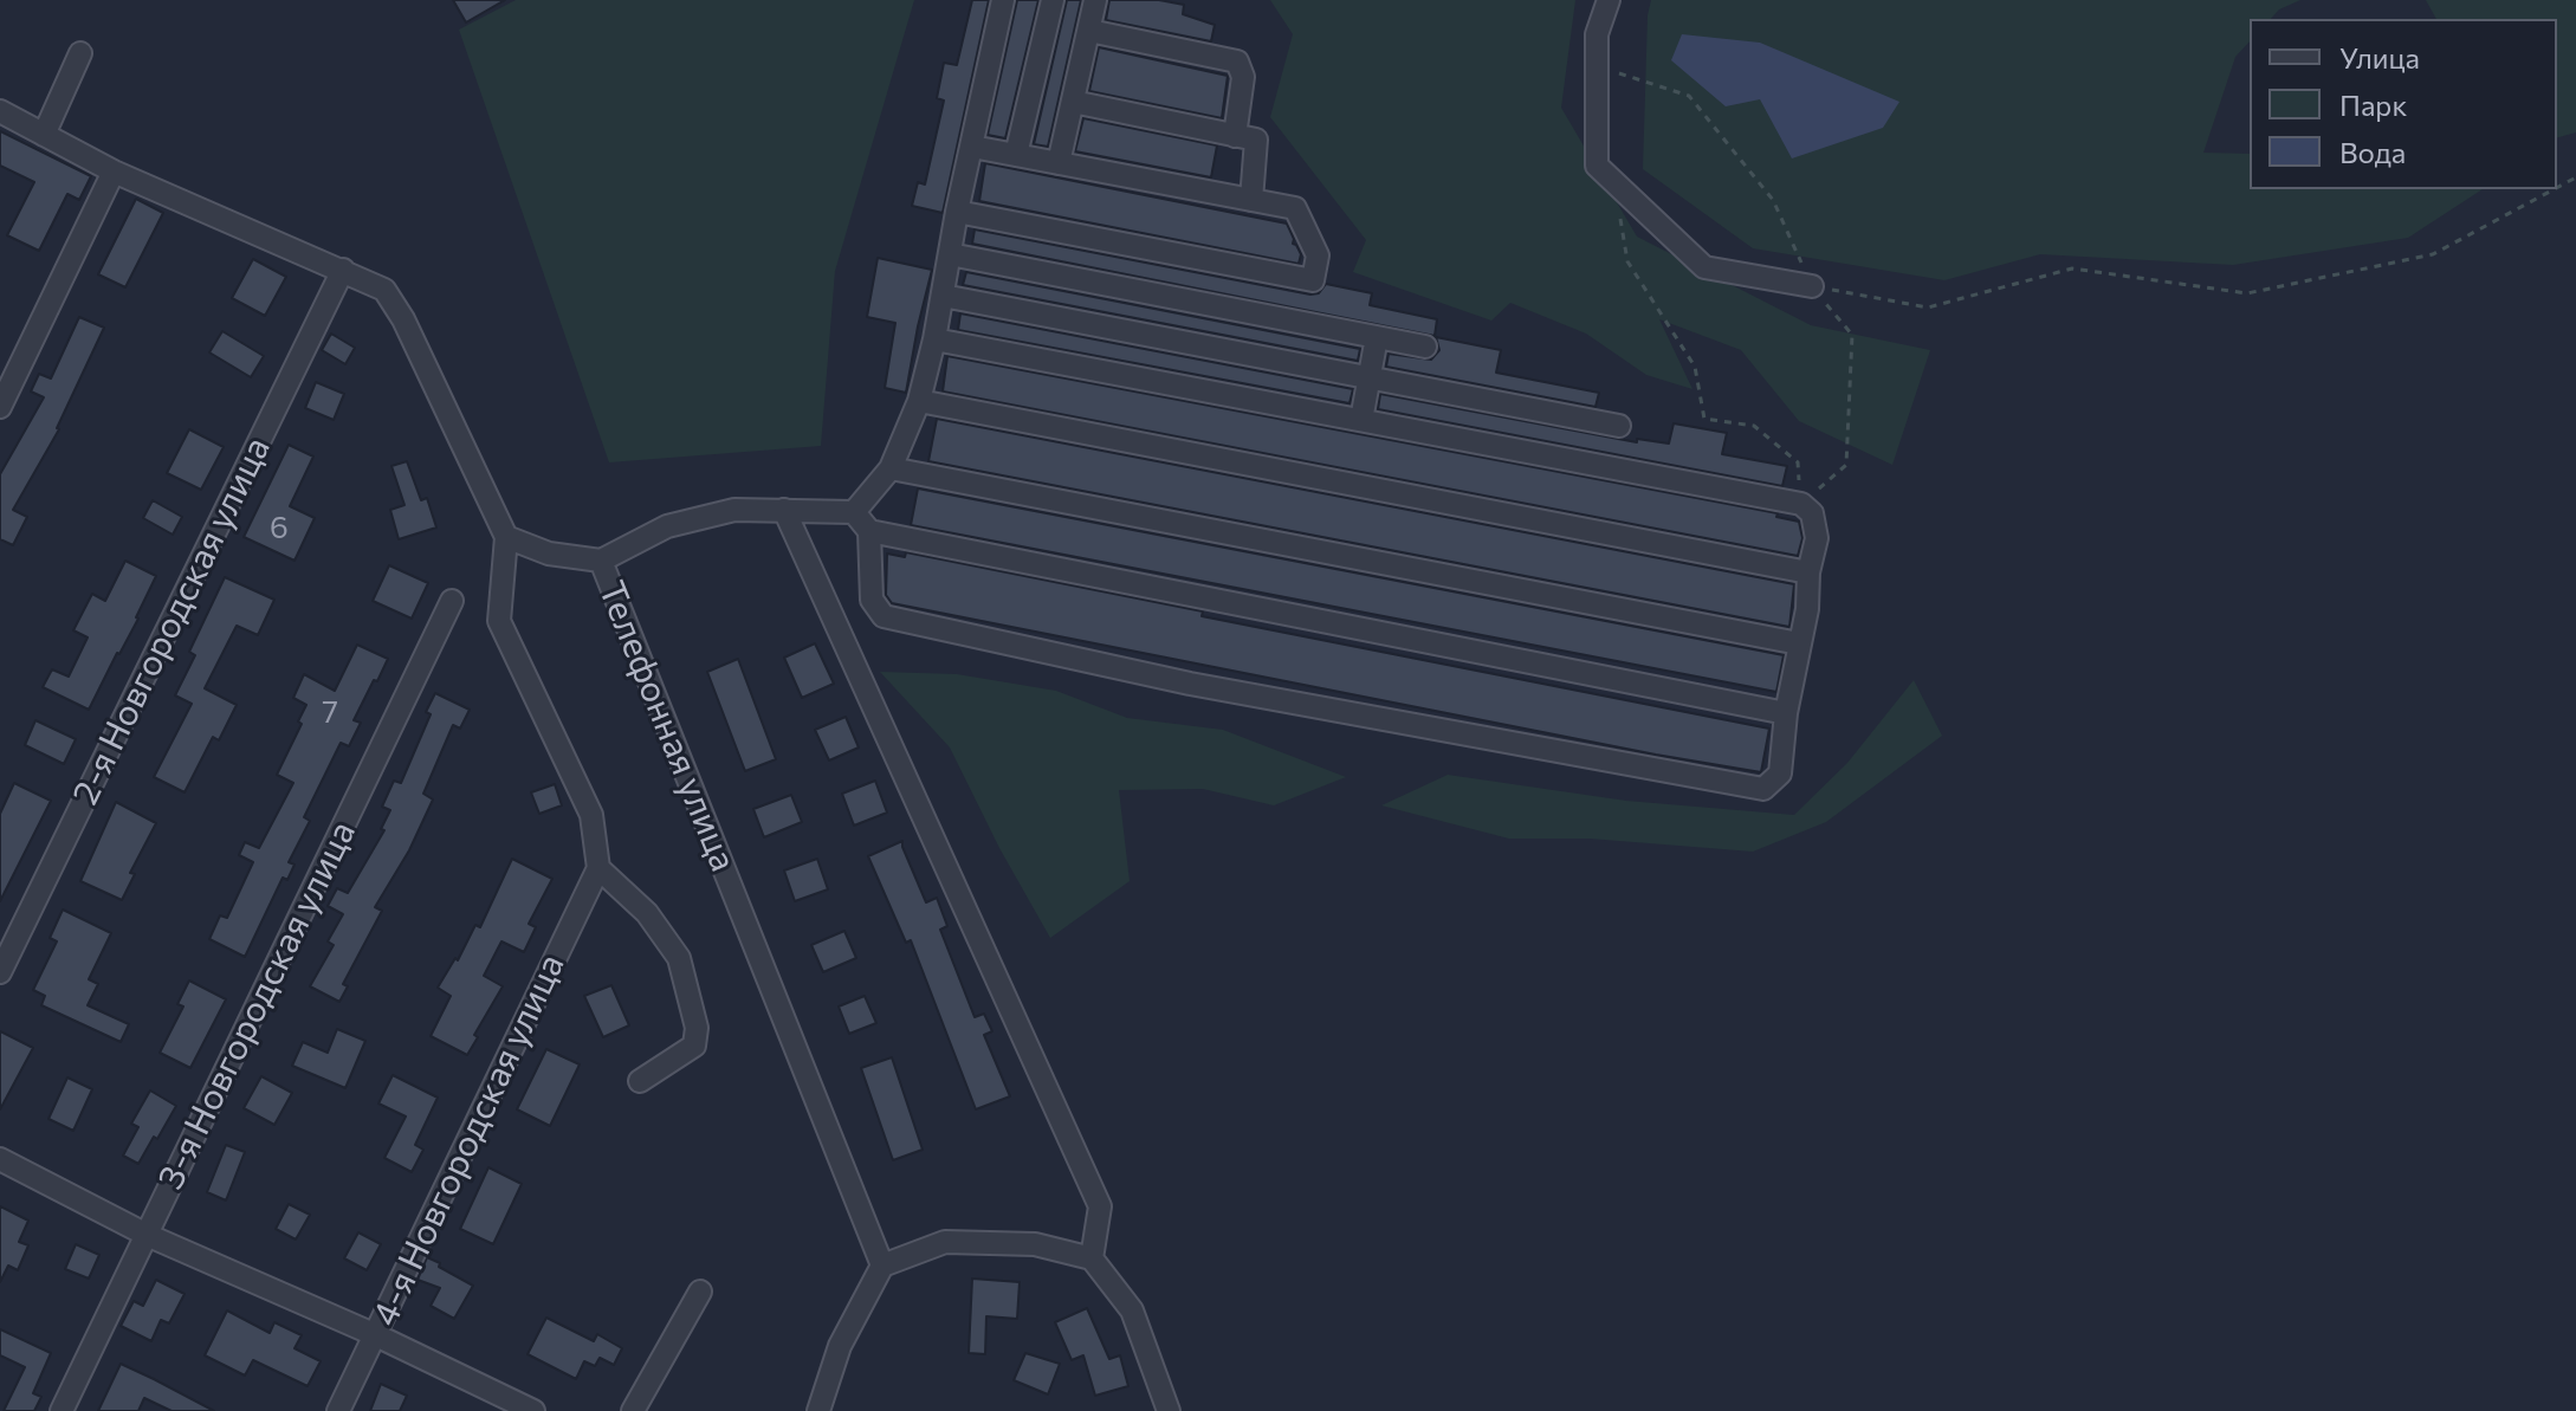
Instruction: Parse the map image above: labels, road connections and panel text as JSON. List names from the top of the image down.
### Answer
{
  "streets": {
    "street": [
      "2-я Новгородская улица",
      "Телефонная улица",
      "3-я Новгородская улица",
      "4-я Новгородская улица"
    ]
  },
  "house_numbers": ["6", "7"],
  "legend": ["Улица", "Парк", "Вода"]
}
